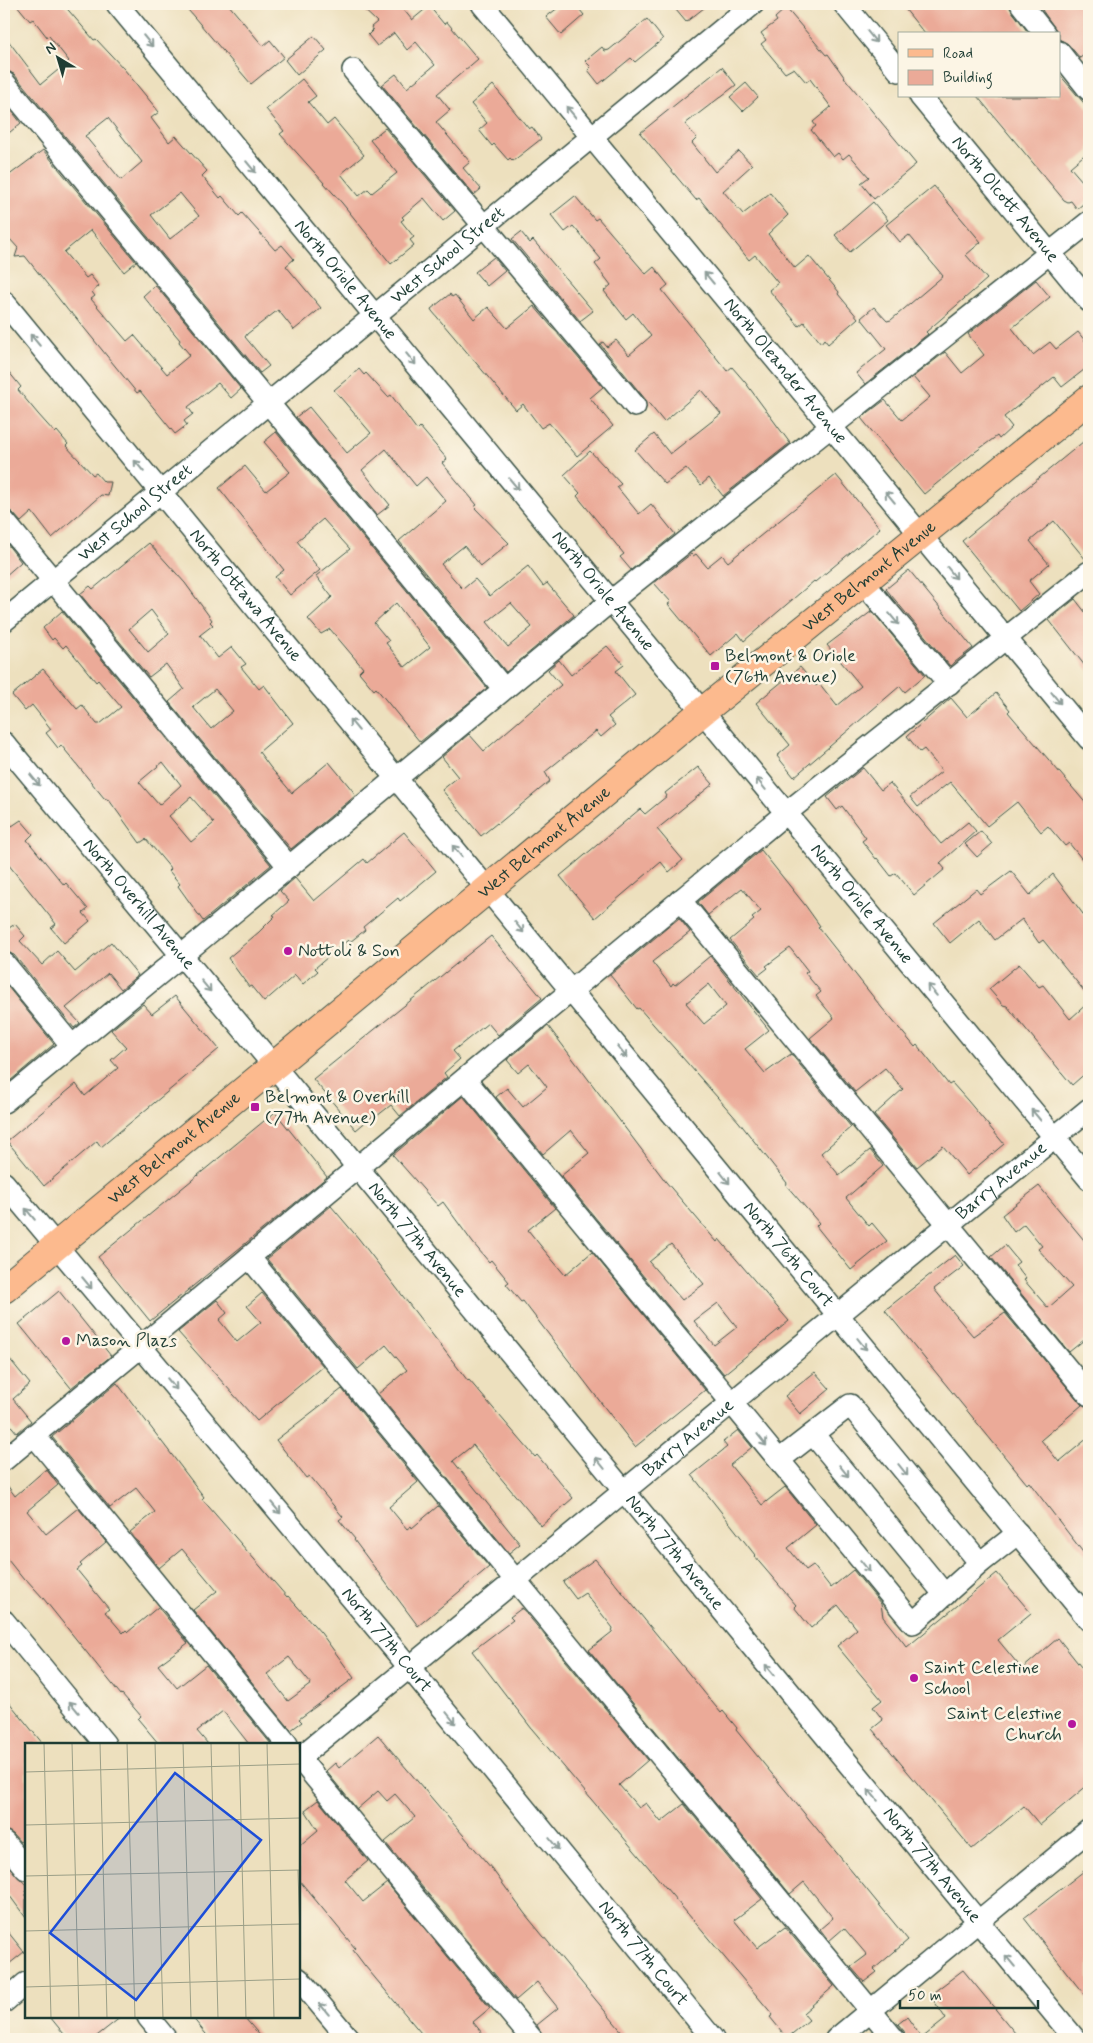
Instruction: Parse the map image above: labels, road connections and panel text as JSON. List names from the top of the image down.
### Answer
{
  "streets": {
    "main road": ["West Belmont Avenue"],
    "street": [
      "North Olcott Avenue",
      "West School Street",
      "North Oriole Avenue",
      "North Oleander Avenue",
      "North Ottawa Avenue",
      "North Overhill Avenue",
      "Barry Avenue",
      "North 77th Avenue",
      "North 76th Court",
      "North 77th Court"
    ]
  },
  "crossings": [
    ["West School Street", "North Oriole Avenue"],
    ["West School Street", "North Oleander Avenue"],
    ["West School Street", "North Ottawa Avenue"],
    ["North Oriole Avenue", "West Belmont Avenue"],
    ["North Oriole Avenue", "Barry Avenue"],
    ["North Oleander Avenue", "West Belmont Avenue"],
    ["West Belmont Avenue", "North Ottawa Avenue"],
    ["West Belmont Avenue", "North Overhill Avenue"],
    ["West Belmont Avenue", "North 77th Avenue"],
    ["West Belmont Avenue", "North 76th Court"],
    ["West Belmont Avenue", "North 77th Court"],
    ["North Ottawa Avenue", "North 76th Court"],
    ["North Overhill Avenue", "North 77th Avenue"],
    ["Barry Avenue", "North 77th Avenue"],
    ["Barry Avenue", "North 76th Court"],
    ["Barry Avenue", "North 77th Court"]
  ],
  "places": {
    "transit": ["Belmont & Oriole (76th Avenue)", "Belmont & Overhill (77th Avenue)"],
    "other": [
      "Nottoli & Son",
      "Mason Plazs",
      "Saint Celestine School",
      "Saint Celestine Church"
    ]
  },
  "legend": ["Road", "Building"],
  "scale_bar": "50 m",
  "north": "top left"
}
